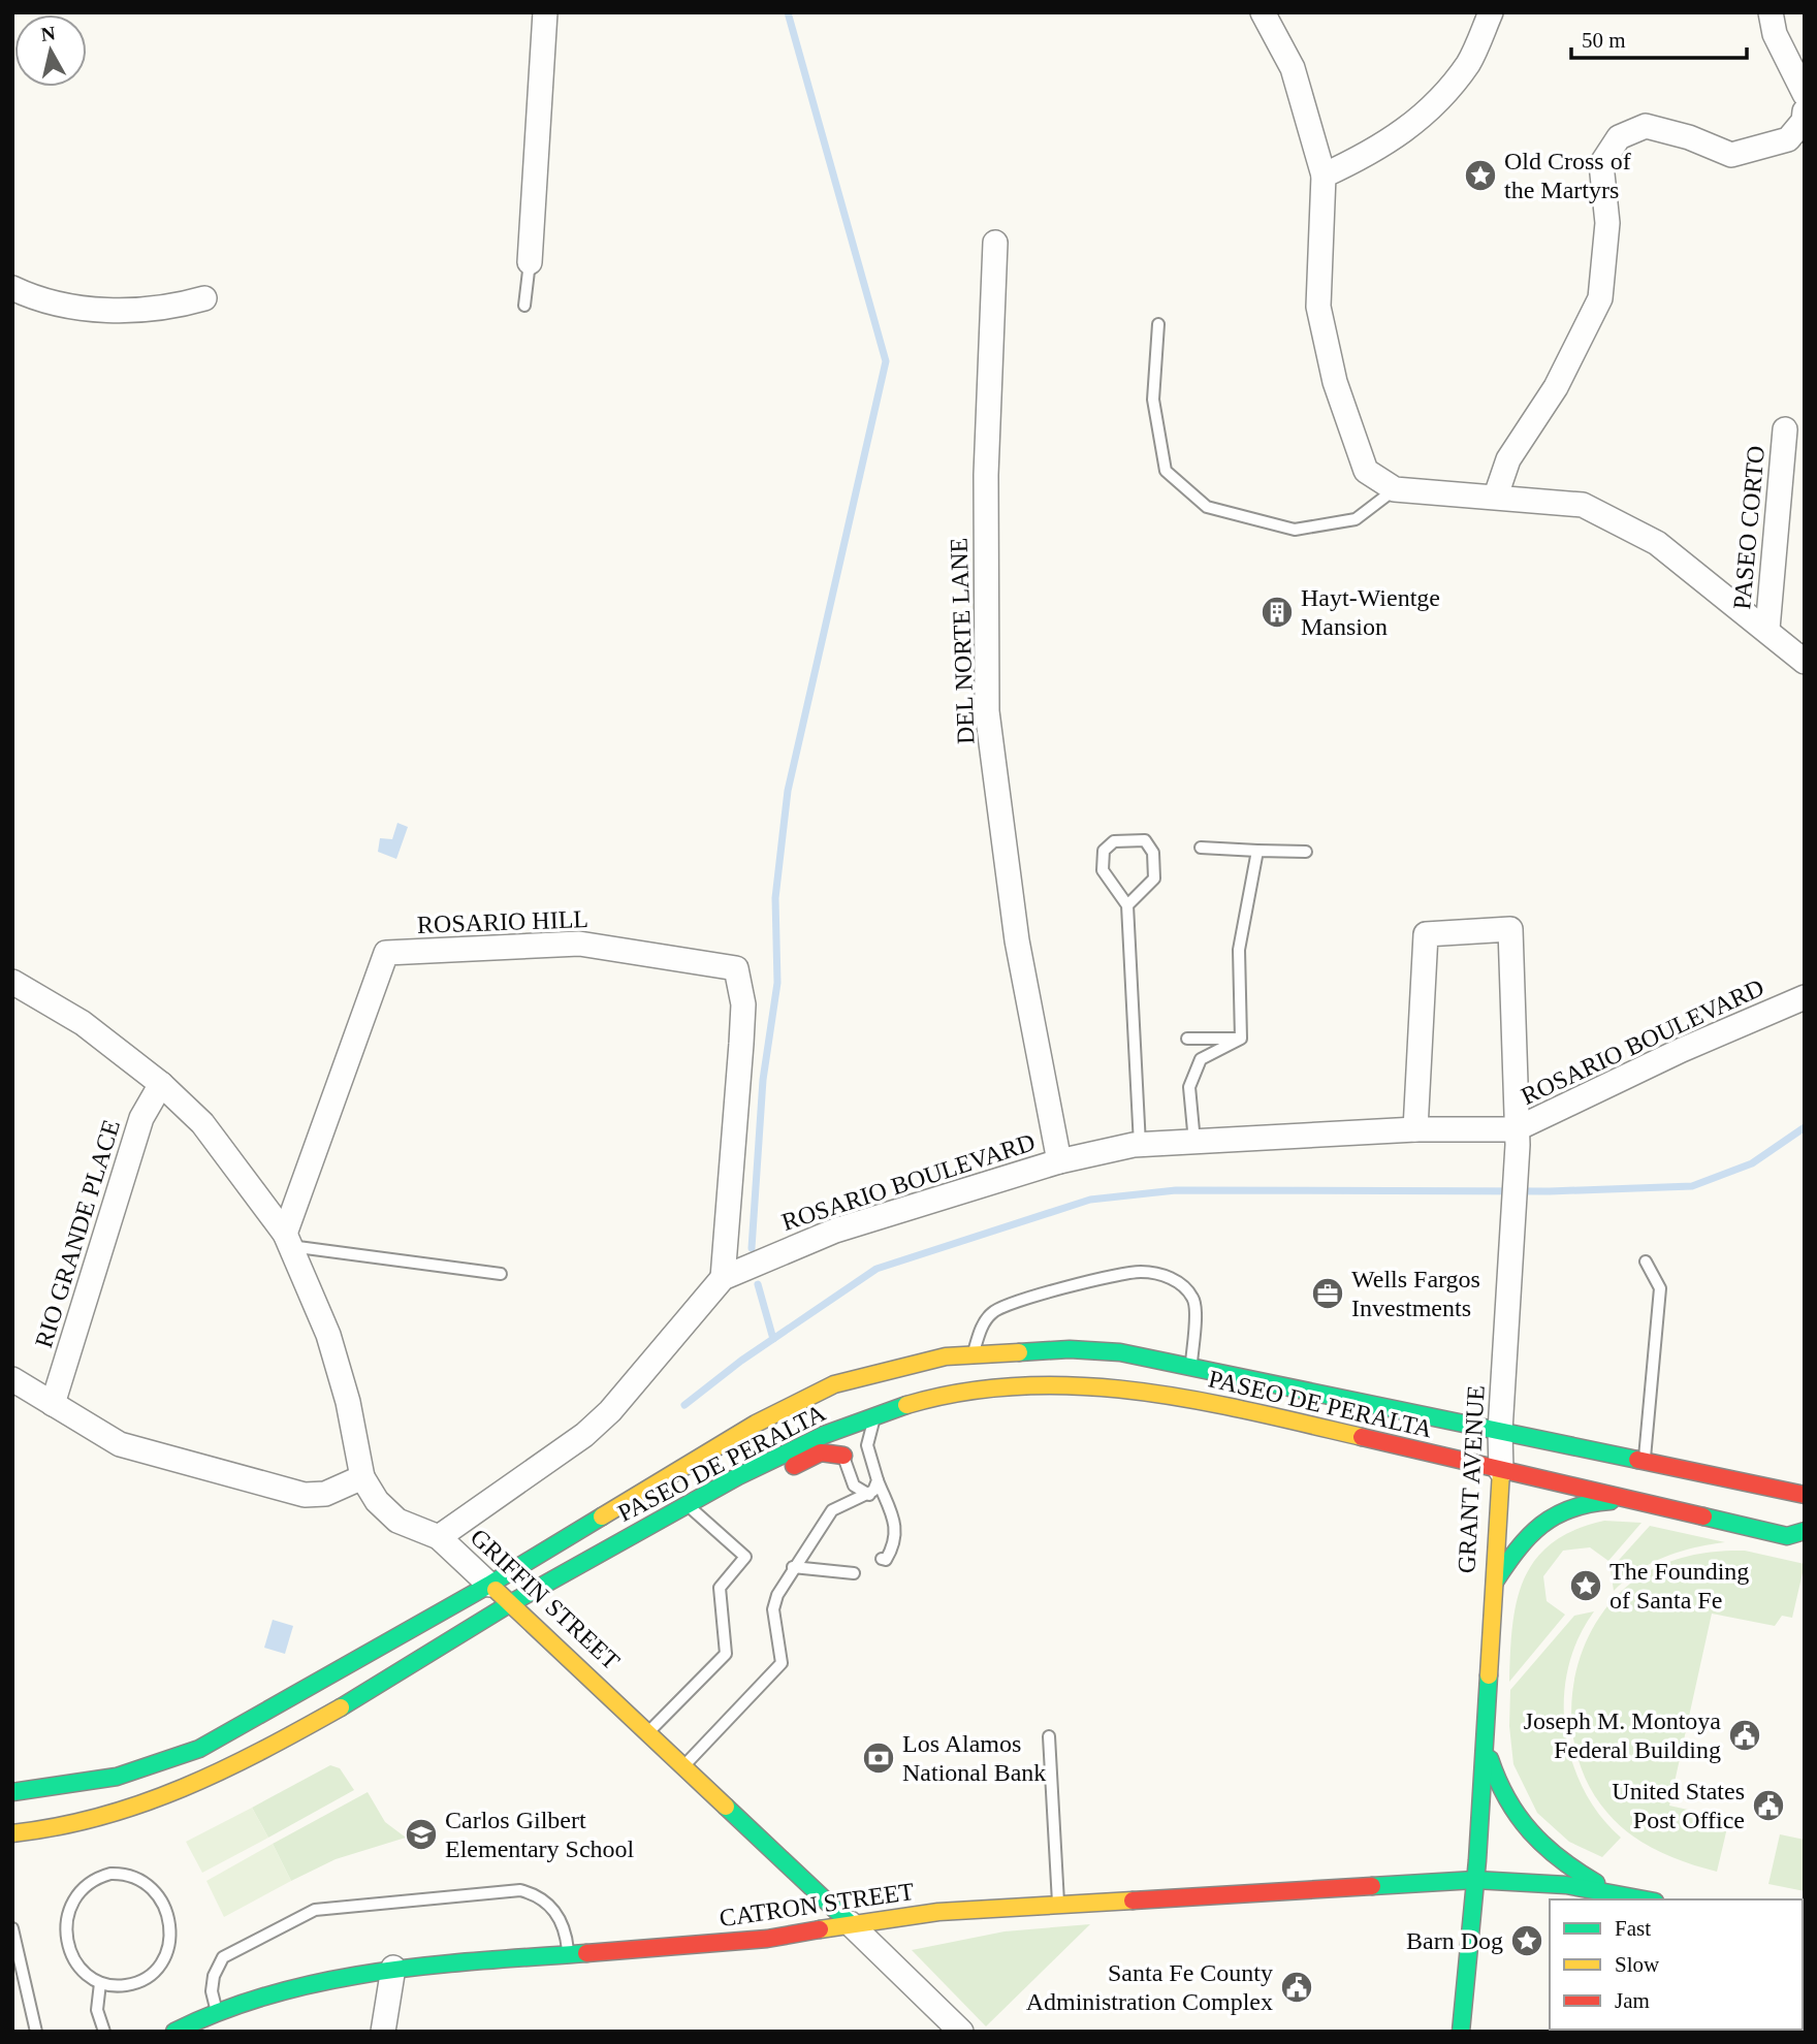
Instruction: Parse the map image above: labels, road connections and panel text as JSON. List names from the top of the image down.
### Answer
{
  "streets": {
    "main road": [
      "PASEO DE PERALTA",
      "GRANT AVENUE",
      "GRIFFIN STREET",
      "CATRON STREET"
    ],
    "street": [
      "PASEO CORTO",
      "DEL NORTE LANE",
      "ROSARIO HILL",
      "ROSARIO BOULEVARD",
      "RIO GRANDE PLACE"
    ]
  },
  "crossings": [
    ["DEL NORTE LANE", "ROSARIO BOULEVARD"],
    ["ROSARIO HILL", "ROSARIO BOULEVARD"],
    ["ROSARIO BOULEVARD", "GRANT AVENUE"],
    ["ROSARIO BOULEVARD", "GRIFFIN STREET"],
    ["PASEO DE PERALTA", "GRANT AVENUE"],
    ["PASEO DE PERALTA", "GRIFFIN STREET"],
    ["GRANT AVENUE", "CATRON STREET"],
    ["GRIFFIN STREET", "CATRON STREET"]
  ],
  "places": {
    "place": ["Old Cross of the Martyrs", "The Founding of Santa Fe", "Barn Dog"],
    "building": ["Hayt-Wientge Mansion"],
    "office": ["Wells Fargos Investments"],
    "public building": ["Joseph M. Montoya Federal Building", "United States Post Office", "Santa Fe County Administration Complex"],
    "bank": ["Los Alamos National Bank"],
    "school or university": ["Carlos Gilbert Elementary School"]
  },
  "legend": ["Fast", "Slow", "Jam"],
  "scale_bar": "50 m",
  "north": "top"
}
